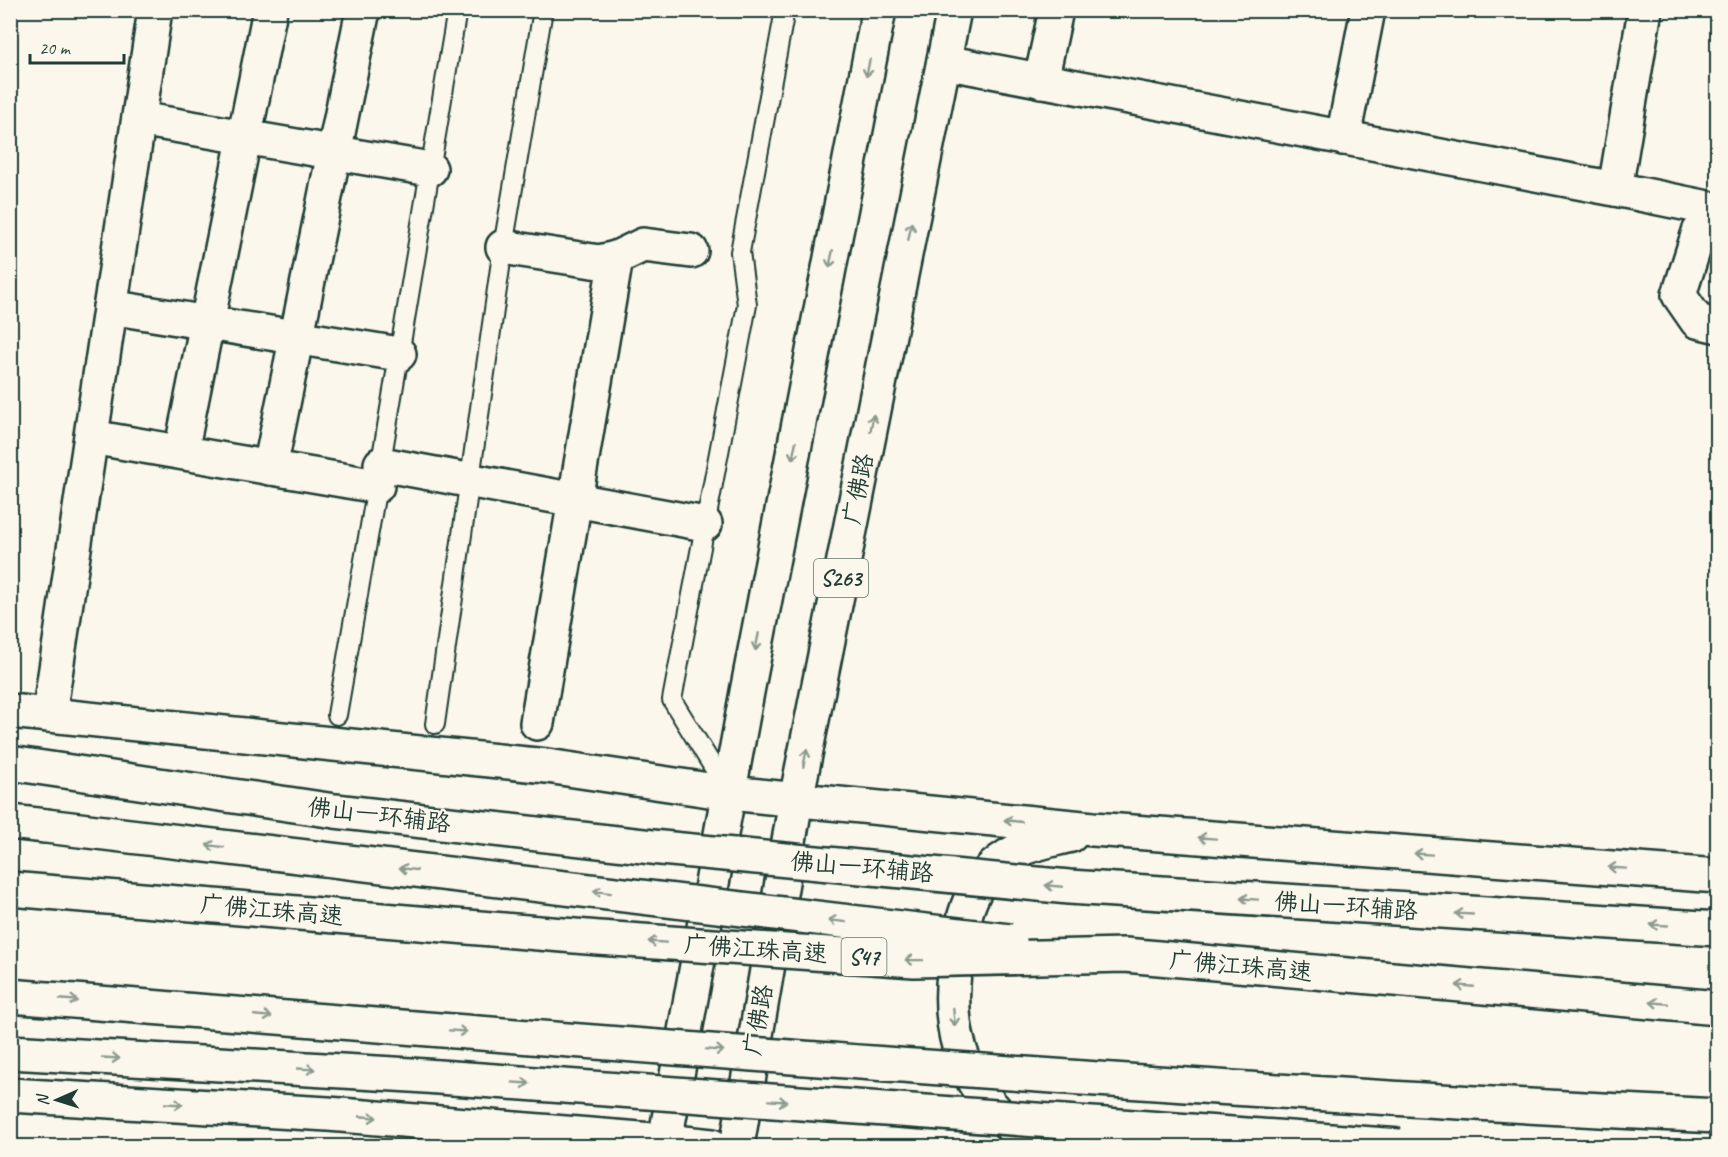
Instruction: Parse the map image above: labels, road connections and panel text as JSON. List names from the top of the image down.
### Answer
{
  "streets": {
    "main road": [
      "广佛路",
      "S263",
      "佛山一环辅路",
      "广佛江珠高速",
      "S47"
    ]
  },
  "scale_bar": "20 m",
  "north": "left"
}
